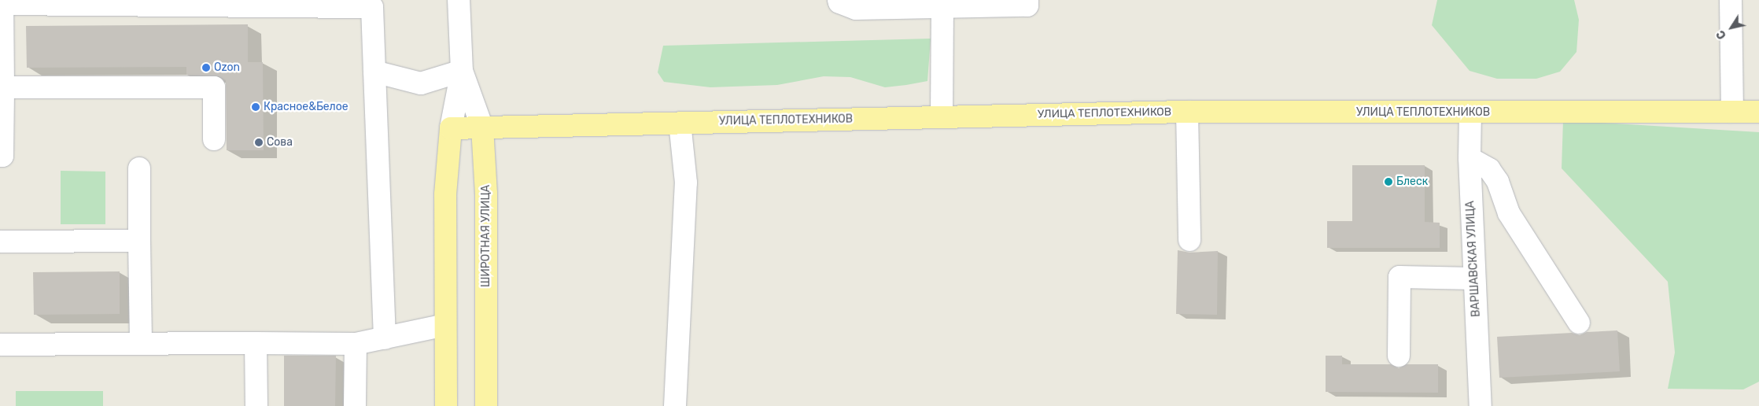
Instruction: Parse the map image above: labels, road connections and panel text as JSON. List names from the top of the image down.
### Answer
{
  "streets": {
    "main road": ["УЛИЦА ТЕПЛОТЕХНИКОВ", "ШИРОТНАЯ УЛИЦА"],
    "street": ["ВАРШАВСКАЯ УЛИЦА"]
  },
  "crossings": [
    ["УЛИЦА ТЕПЛОТЕХНИКОВ", "ШИРОТНАЯ УЛИЦА"],
    ["УЛИЦА ТЕПЛОТЕХНИКОВ", "ВАРШАВСКАЯ УЛИЦА"]
  ],
  "places": [
    "Ozon",
    "Красное&Белое",
    "Сова",
    "Блеск"
  ],
  "north": "bottom left"
}
